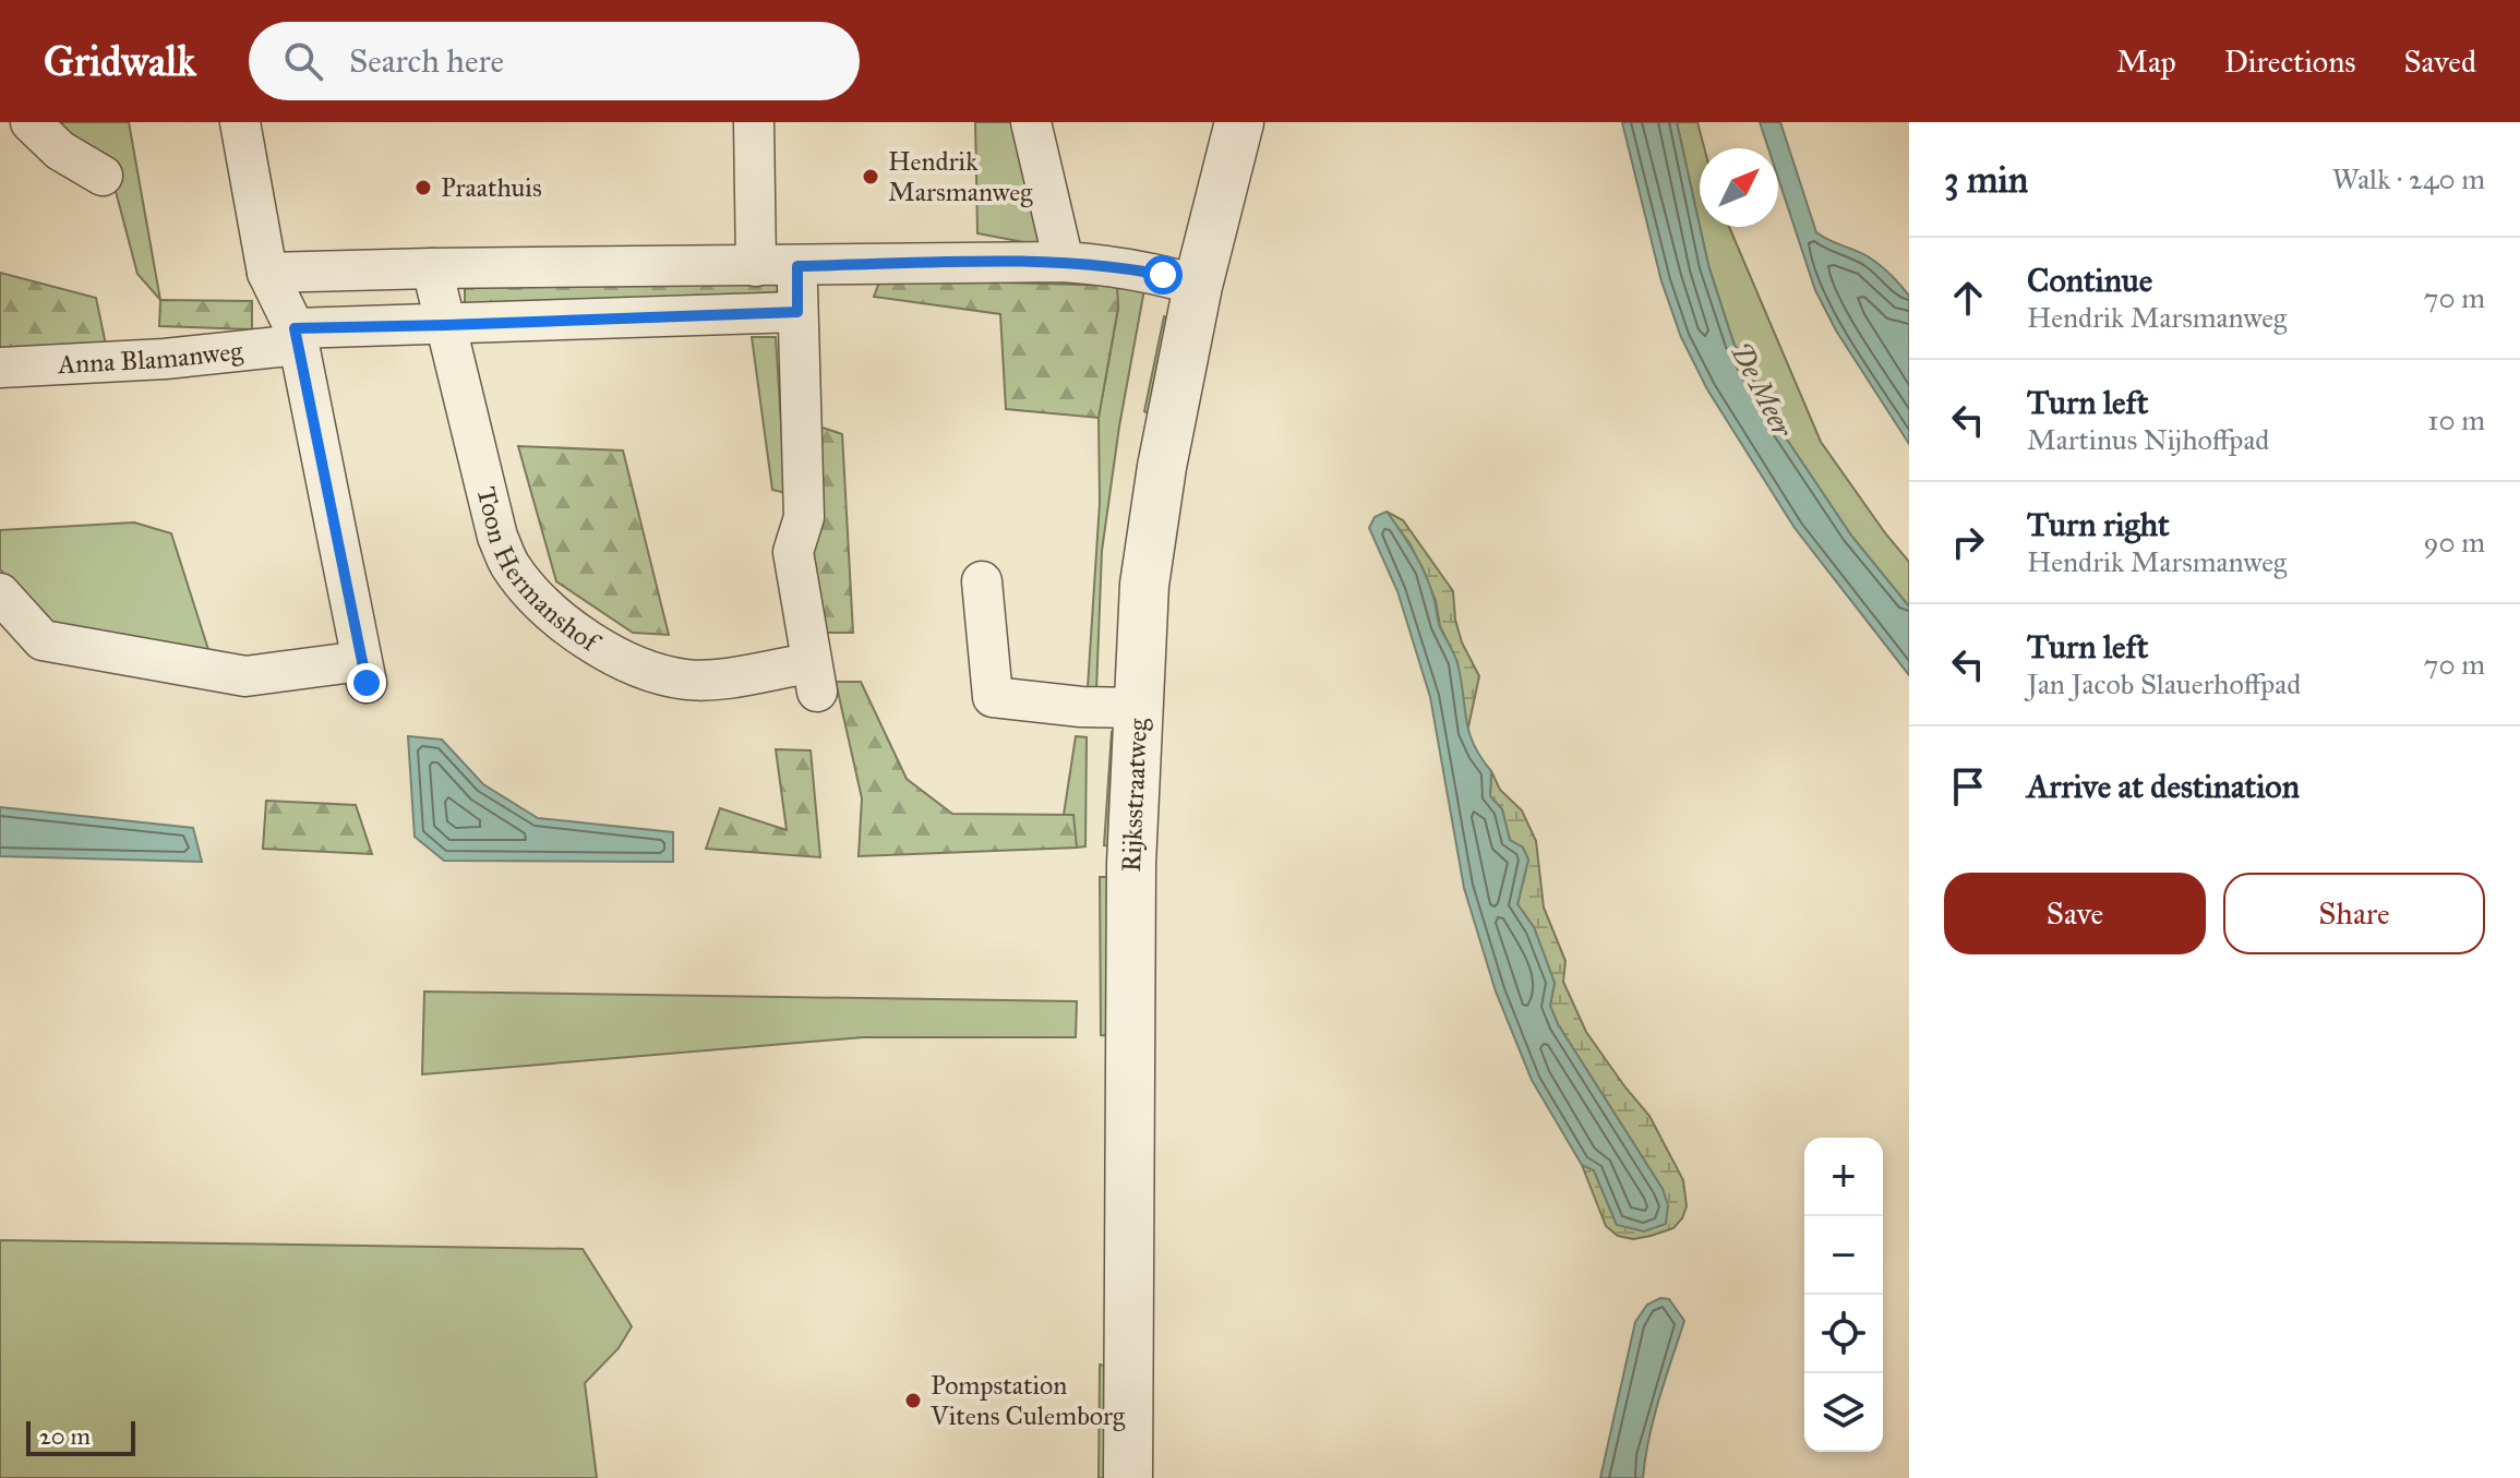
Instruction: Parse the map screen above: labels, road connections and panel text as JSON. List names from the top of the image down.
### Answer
{
  "streets": {
    "street": ["Anna Blamanweg", "Toon Hermanshof", "Rijksstraatweg"]
  },
  "water": ["De Meer"],
  "places": ["Hendrik Marsmanweg", "Praathuis", "Pompstation Vitens Culemborg"],
  "scale_bar": "20 m",
  "north": "top right",
  "page": {
    "header": "Gridwalk",
    "search": "Search here",
    "nav": ["Map", "Directions", "Saved"],
    "heading": ["3 min", "Walk · 240 m"],
    "list": [
      ["Continue", "Hendrik Marsmanweg", "70 m"],
      ["Turn left", "Martinus Nijhoffpad", "10 m"],
      ["Turn right", "Hendrik Marsmanweg", "90 m"],
      ["Turn left", "Jan Jacob Slauerhoffpad", "70 m"],
      "Arrive at destination"
    ],
    "buttons": ["Save", "Share"],
    "map_buttons": ["+", "−"],
    "scale": "20 m"
  }
}
